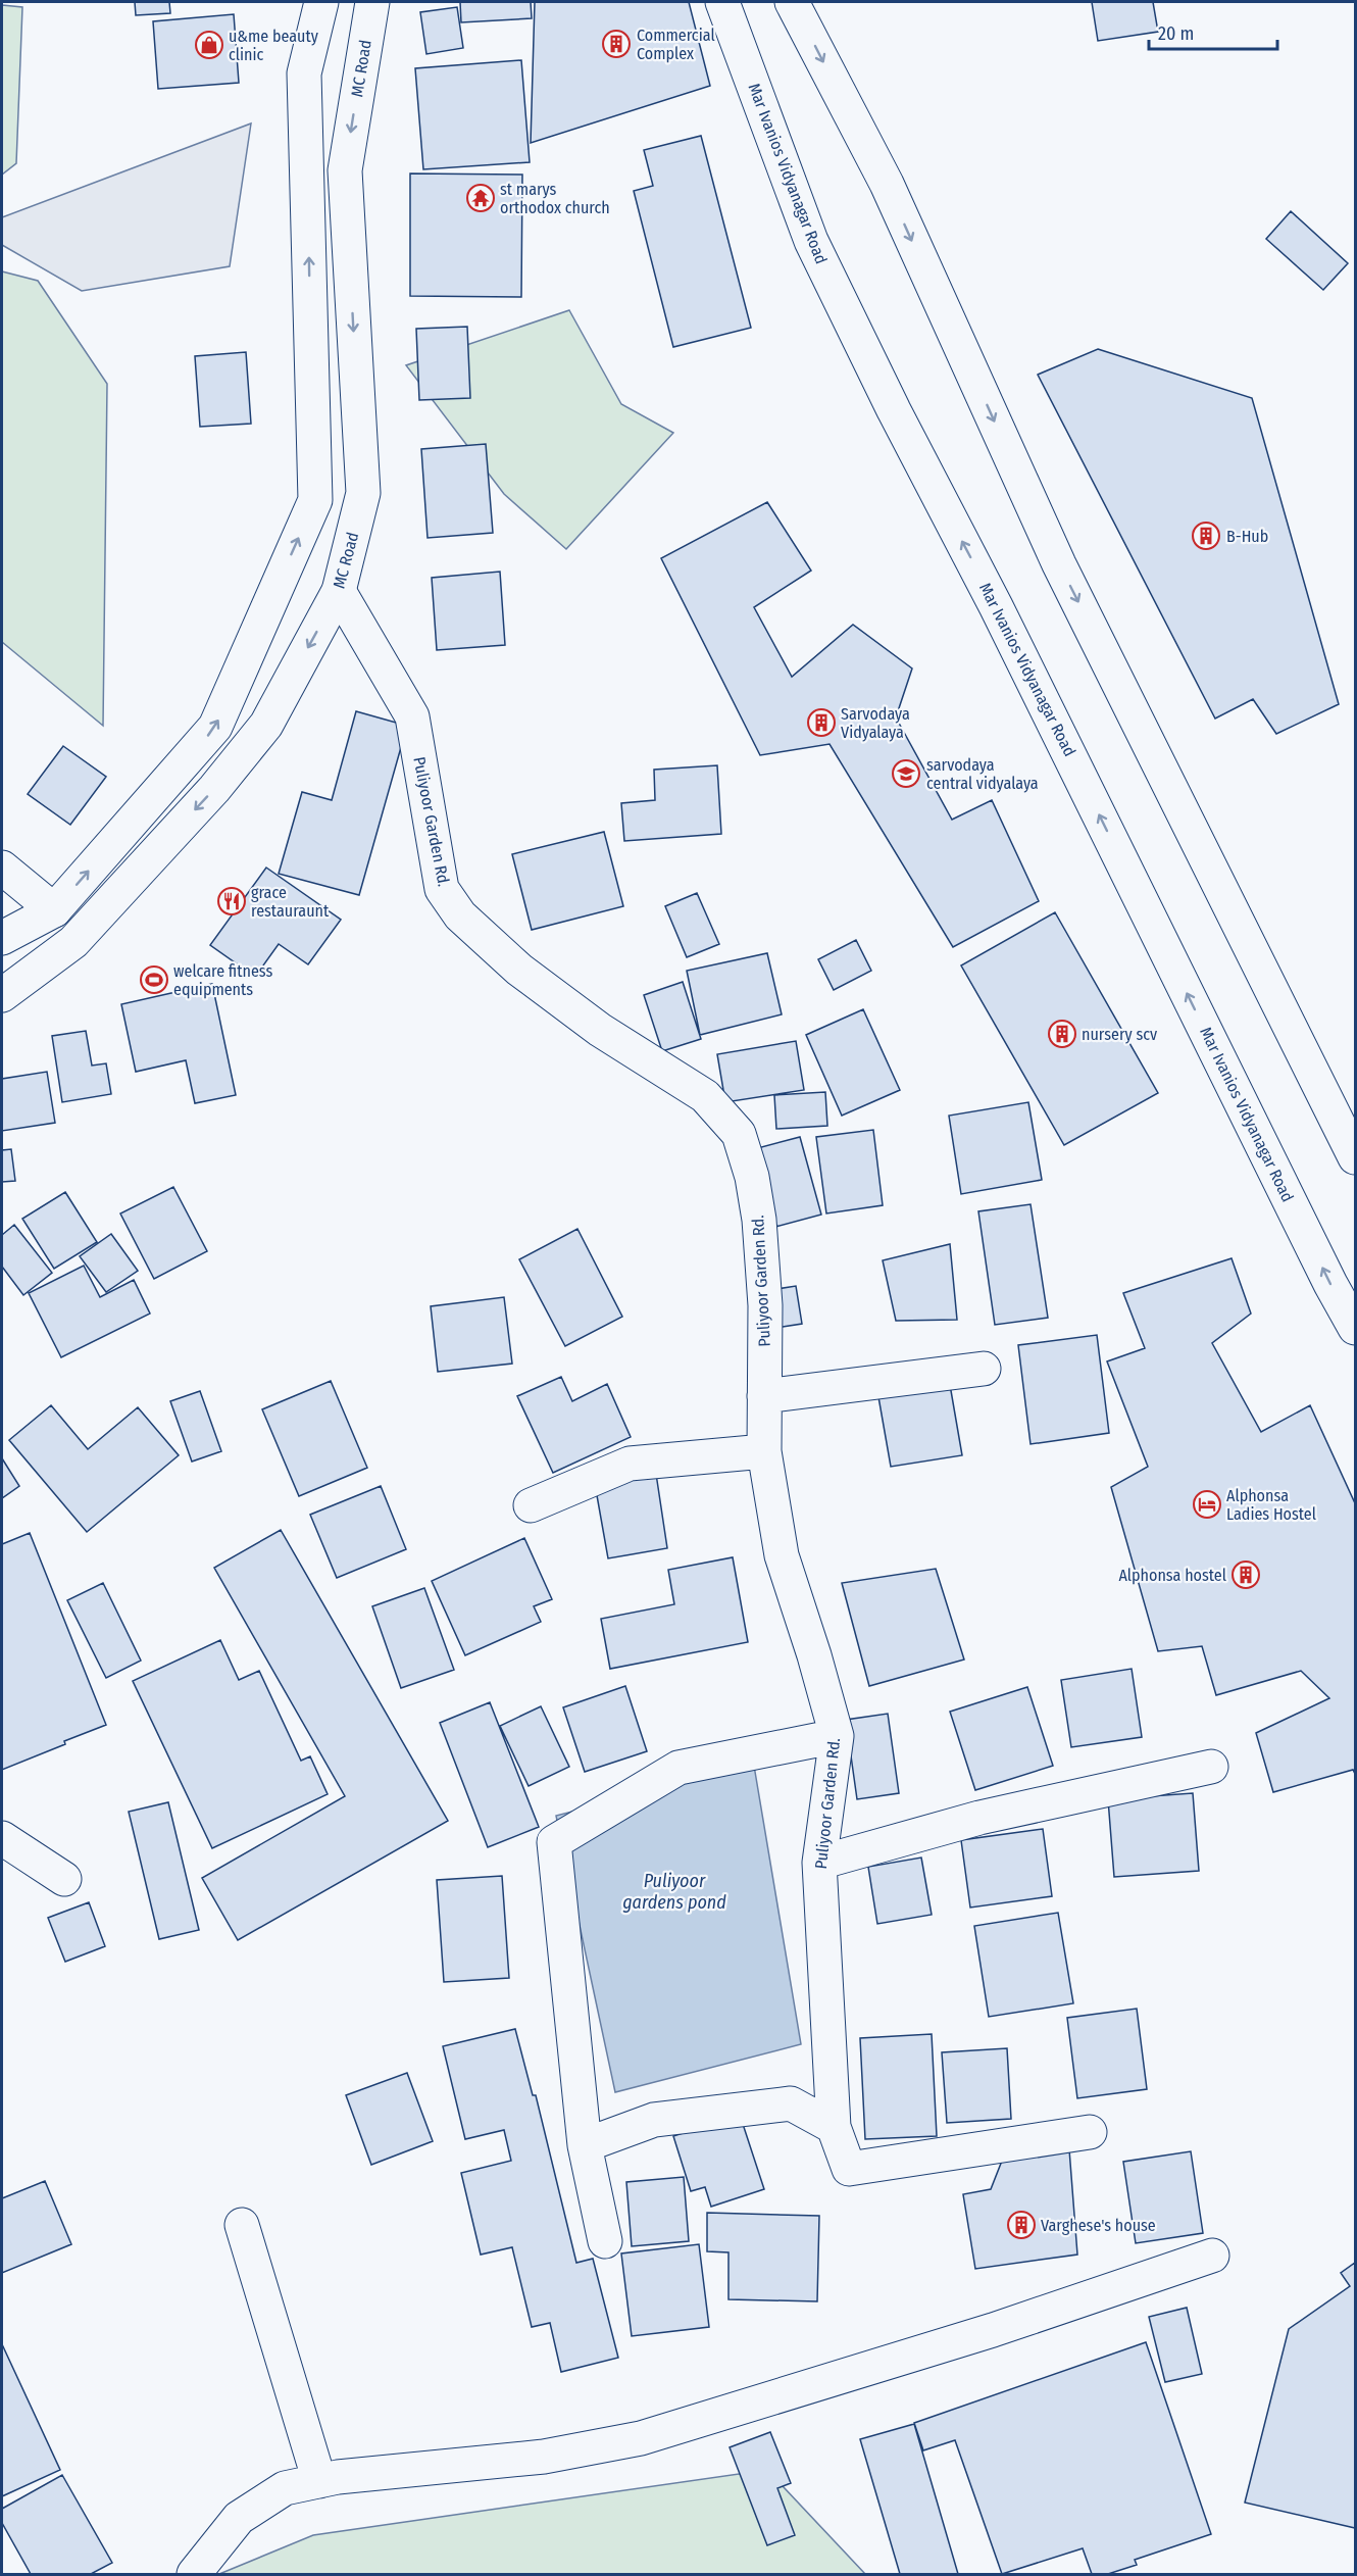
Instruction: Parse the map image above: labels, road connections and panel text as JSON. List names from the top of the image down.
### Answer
{
  "streets": {
    "street": ["MC Road", "Mar Ivanios Vidyanagar Road", "Puliyoor Garden Rd."]
  },
  "crossings": [
    ["MC Road", "Puliyoor Garden Rd."]
  ],
  "water": ["Puliyoor gardens pond"],
  "places": {
    "building": [
      "Commercial Complex",
      "B-Hub",
      "Sarvodaya Vidyalaya",
      "nursery scv",
      "Alphonsa hostel",
      "Varghese's house"
    ],
    "shop": ["u&me beauty clinic"],
    "temple": ["st marys orthodox church"],
    "school or university": ["sarvodaya central vidyalaya"],
    "restaurant": ["grace restauraunt"],
    "sports": ["welcare fitness equipments"],
    "hotel": ["Alphonsa Ladies Hostel"]
  },
  "scale_bar": "20 m"
}
